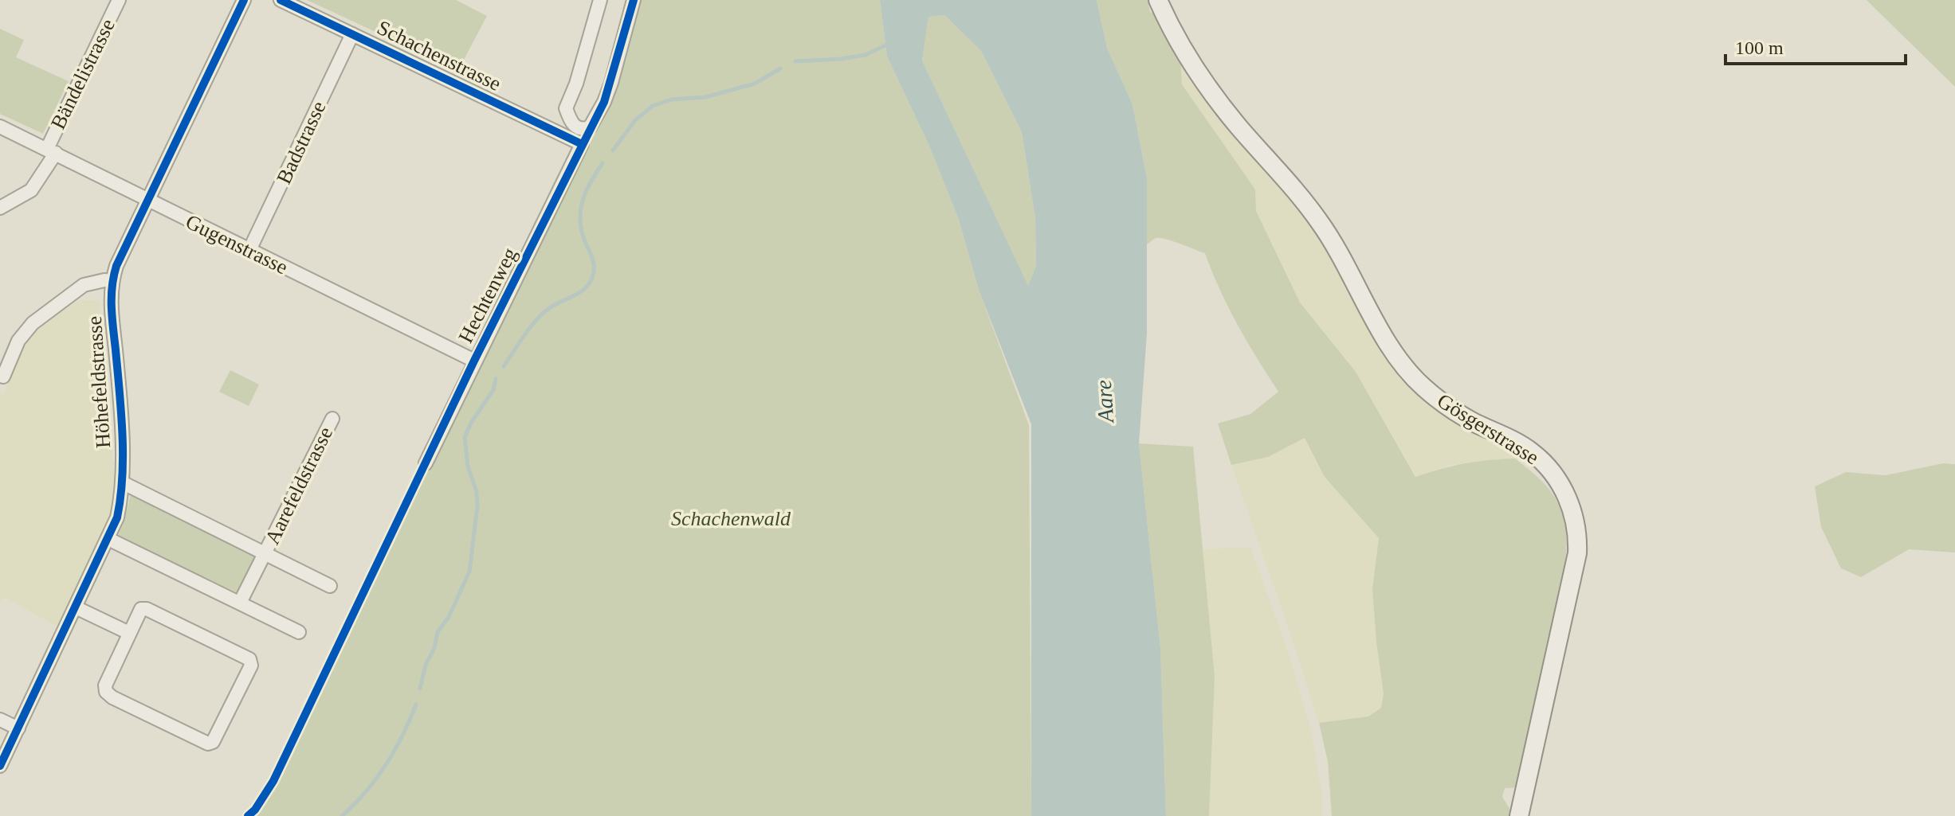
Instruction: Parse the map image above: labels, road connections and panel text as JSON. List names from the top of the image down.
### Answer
{
  "streets": {
    "main road": ["Gösgerstrasse"],
    "street": [
      "Schachenstrasse",
      "Bändelistrasse",
      "Badstrasse",
      "Gugenstrasse",
      "Hechtenweg",
      "Höhefeldstrasse",
      "Aarefeldstrasse"
    ]
  },
  "crossings": [
    ["Schachenstrasse", "Badstrasse"],
    ["Schachenstrasse", "Hechtenweg"],
    ["Bändelistrasse", "Gugenstrasse"],
    ["Badstrasse", "Gugenstrasse"],
    ["Gugenstrasse", "Hechtenweg"],
    ["Gugenstrasse", "Höhefeldstrasse"],
    ["Höhefeldstrasse", "Aarefeldstrasse"]
  ],
  "water": ["Aare"],
  "parks": ["Schachenwald"],
  "scale_bar": "100 m"
}
